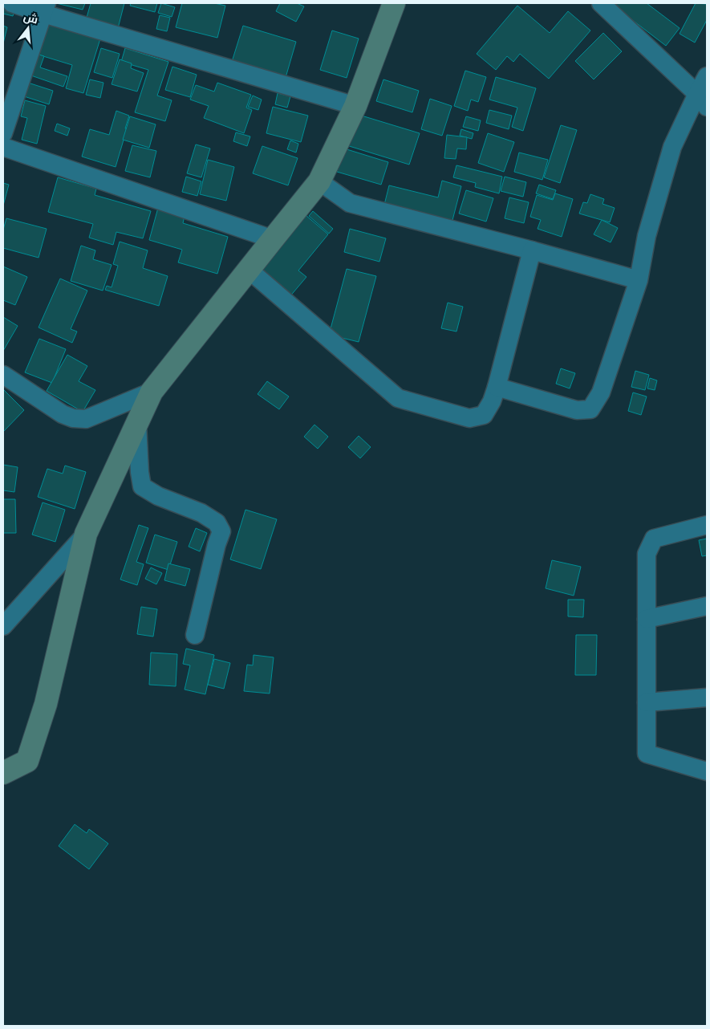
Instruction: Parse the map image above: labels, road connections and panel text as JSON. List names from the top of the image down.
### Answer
{
  "north": "top"
}
